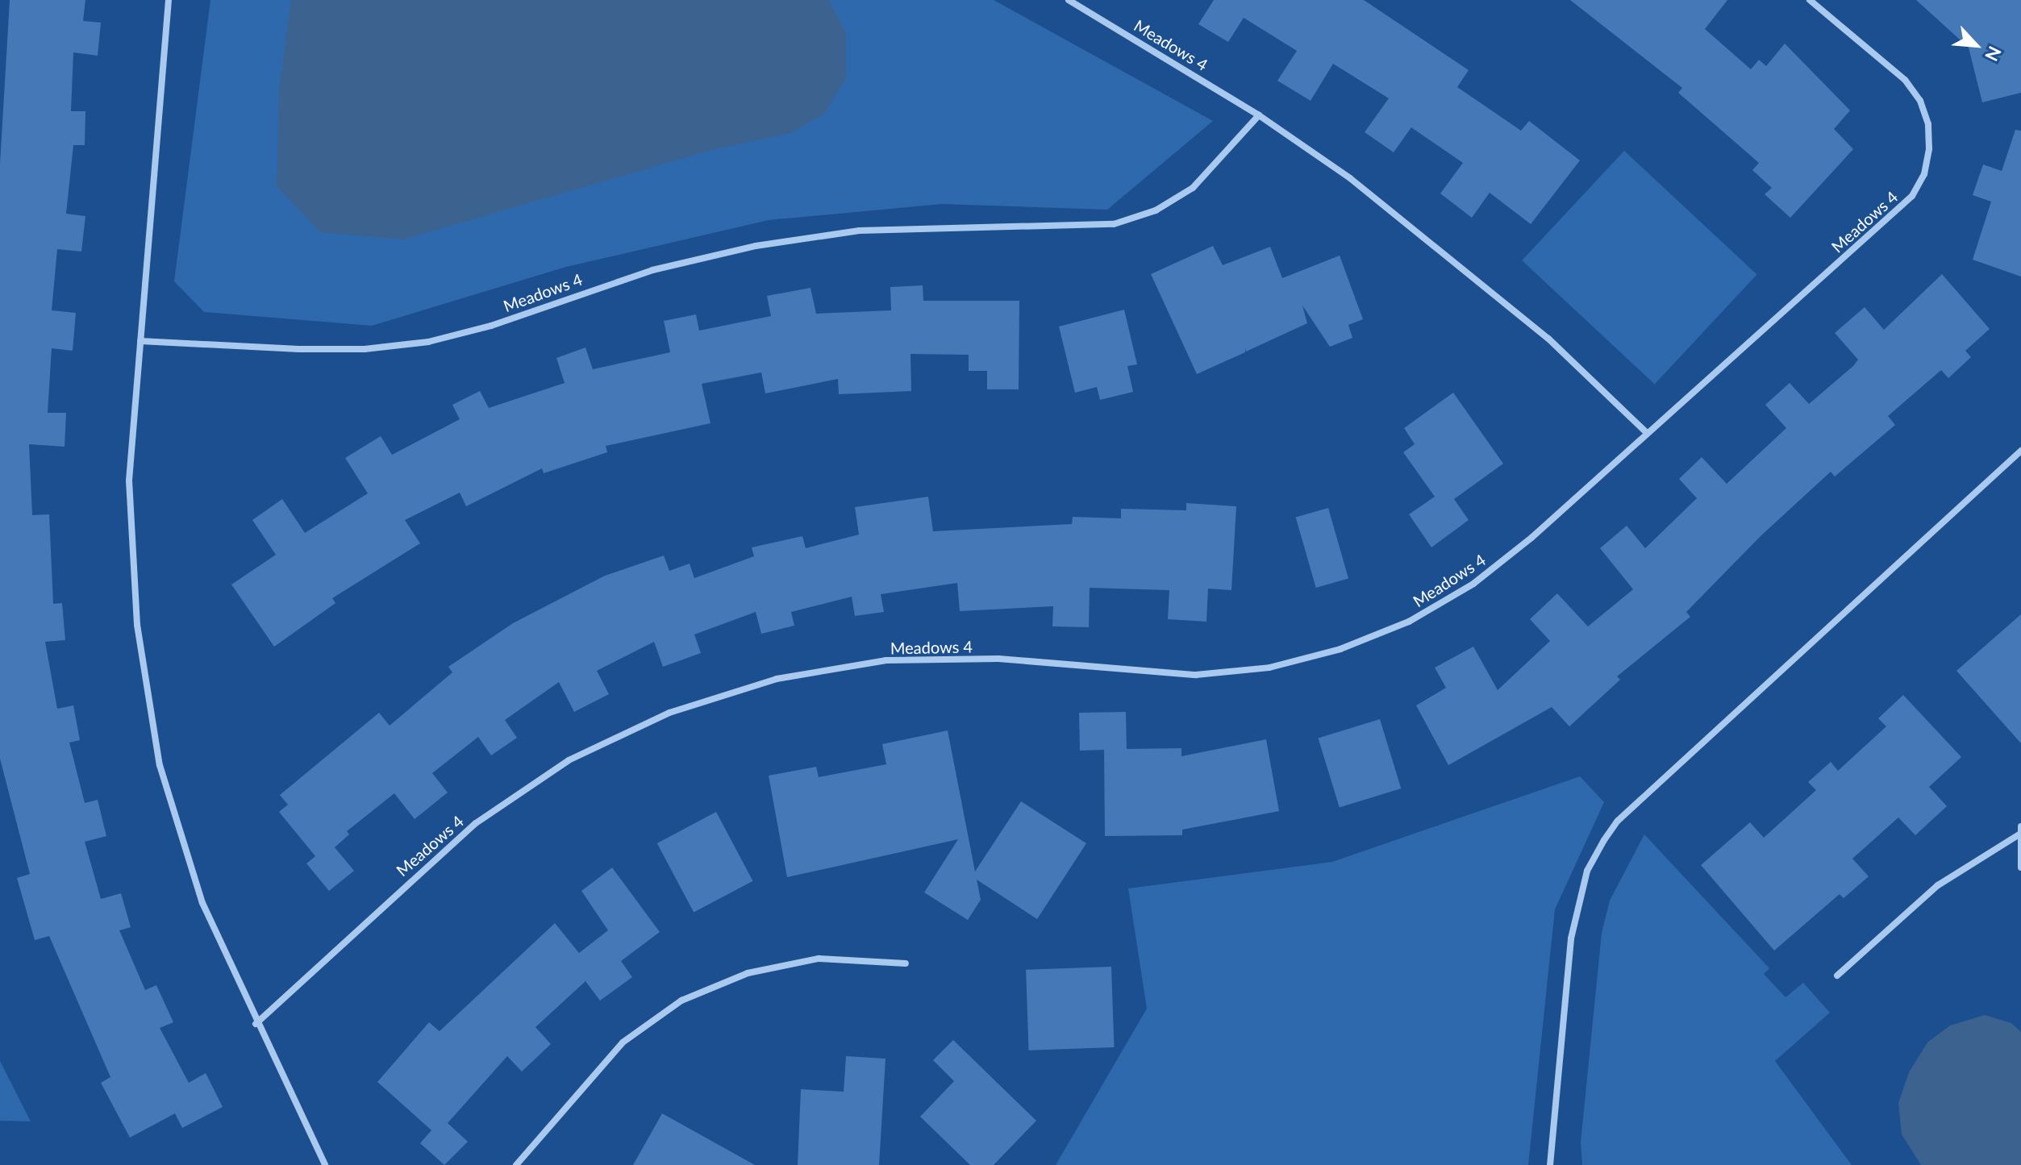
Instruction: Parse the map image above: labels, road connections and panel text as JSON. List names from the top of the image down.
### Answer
{
  "streets": {
    "street": ["Meadows 4"]
  },
  "north": "bottom right"
}
